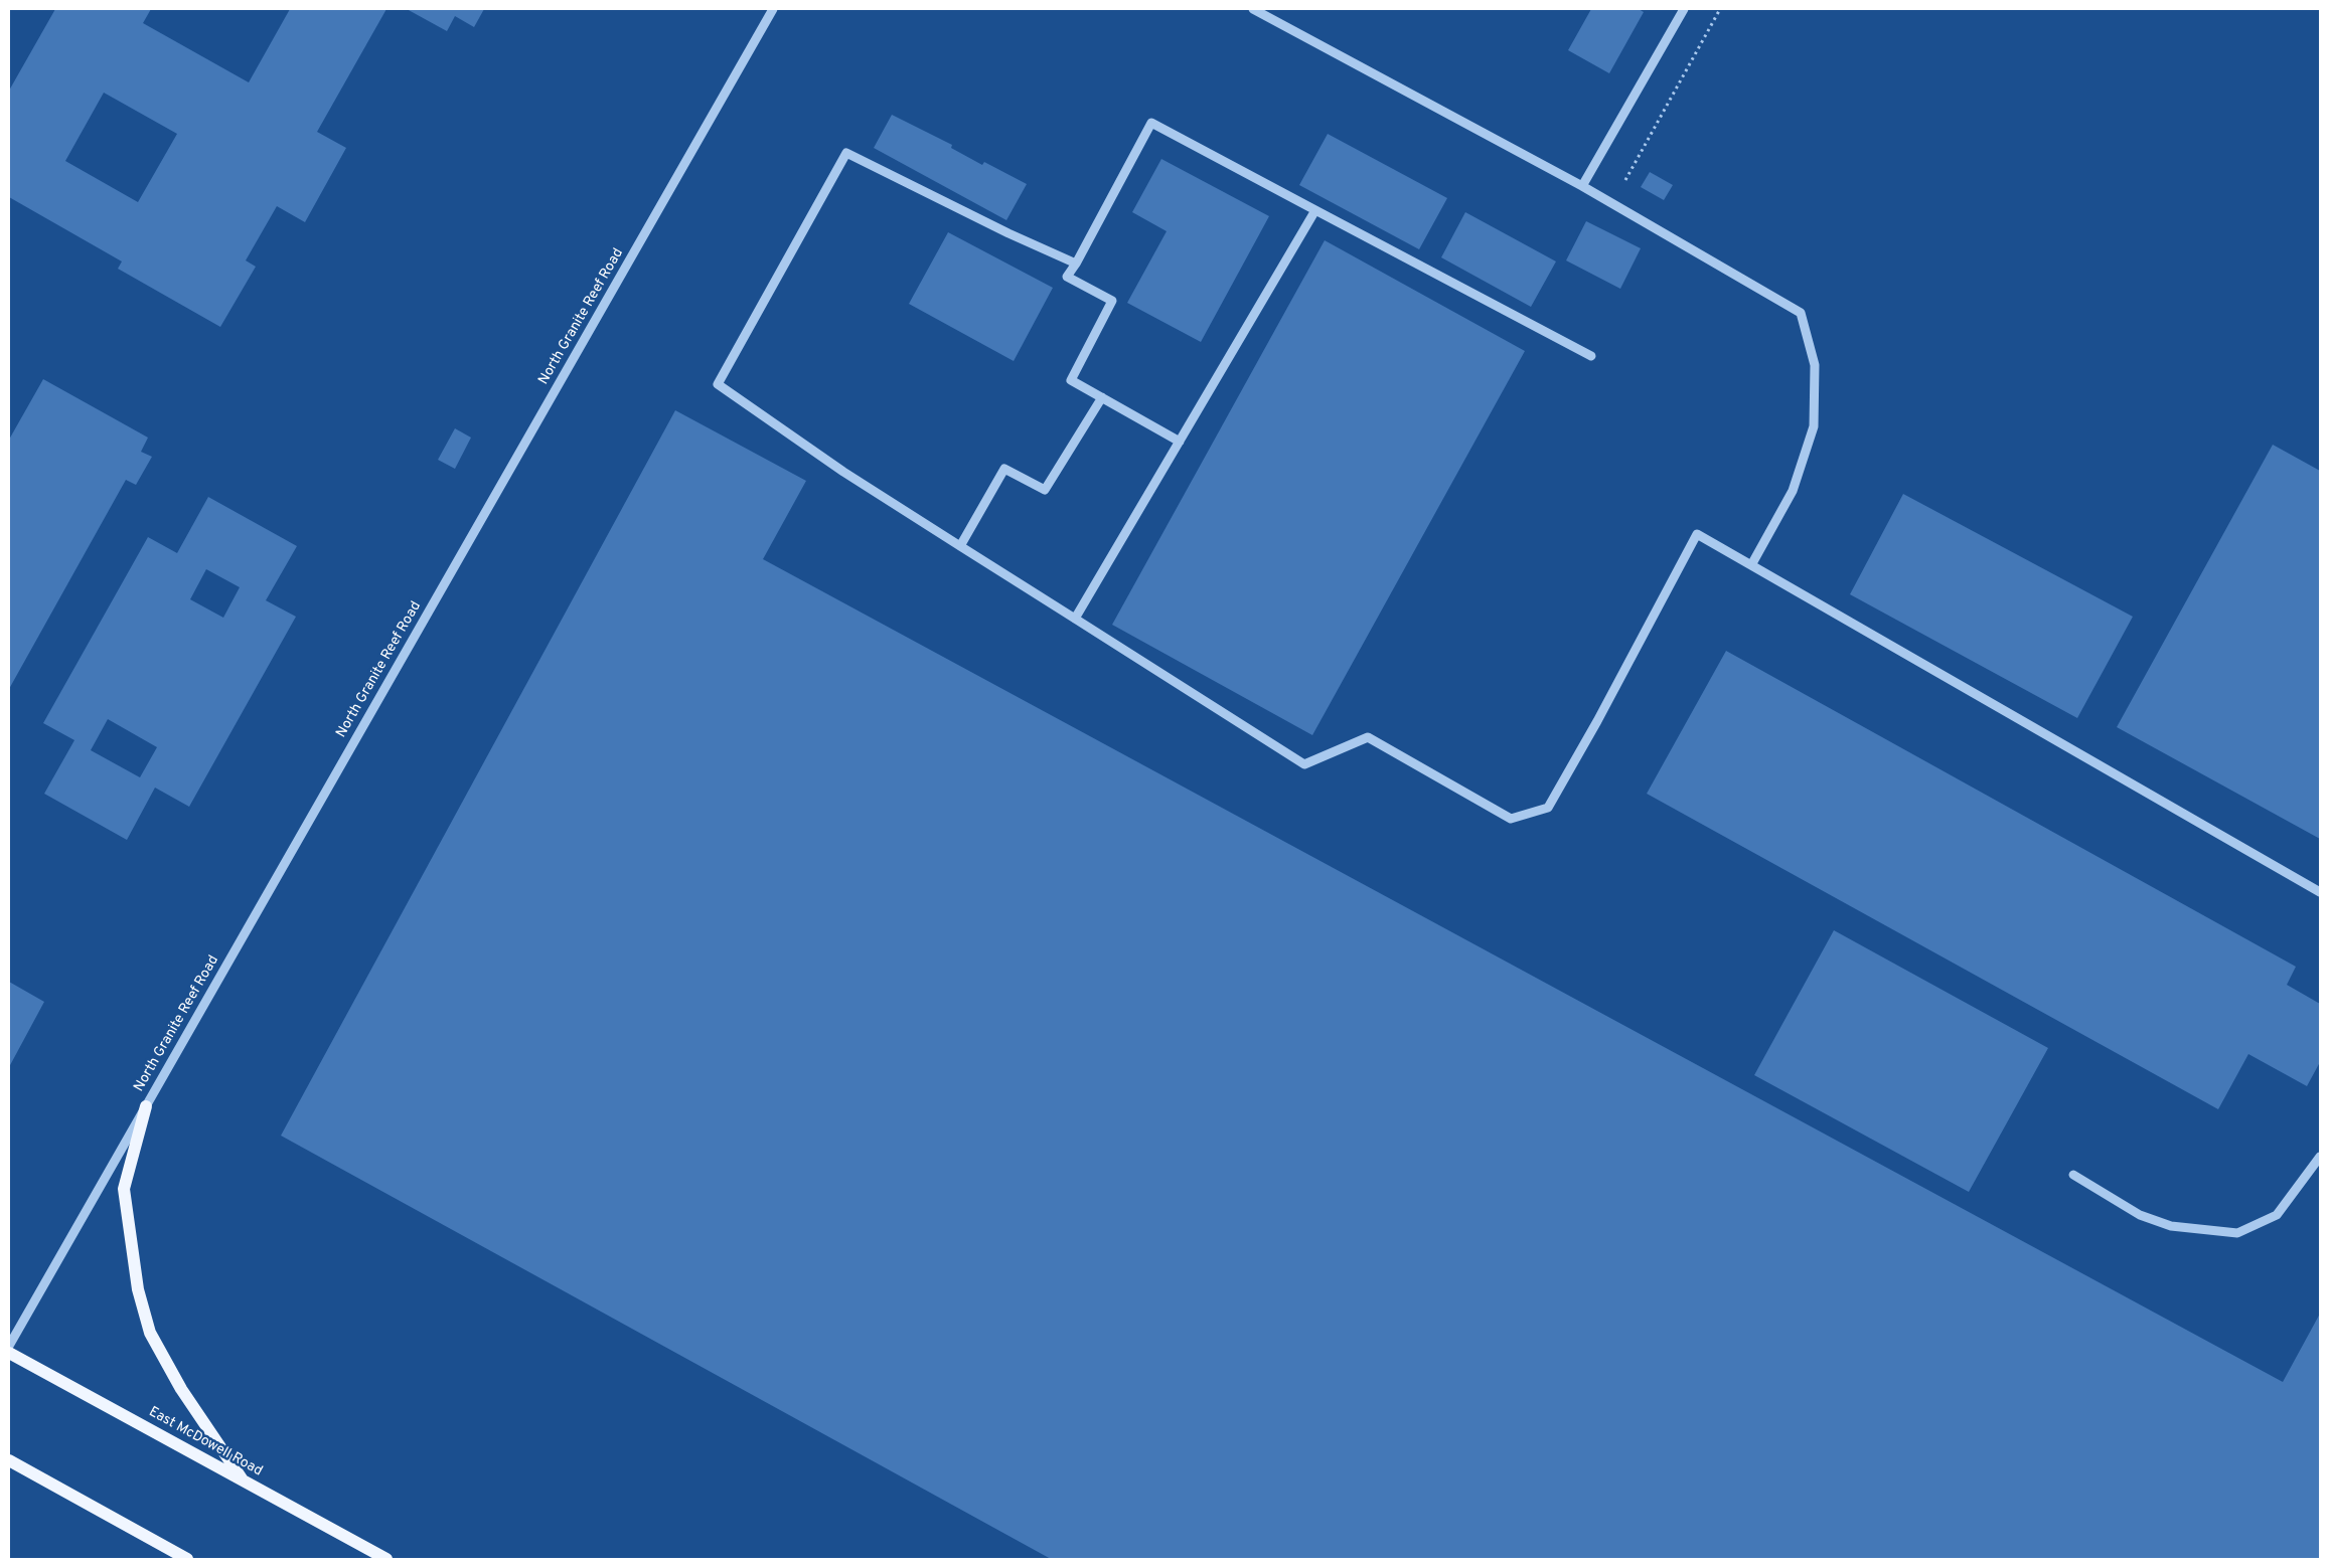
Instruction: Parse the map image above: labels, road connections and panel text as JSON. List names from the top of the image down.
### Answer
{
  "streets": {
    "main road": ["East McDowell Road"],
    "street": ["North Granite Reef Road"]
  }
}
